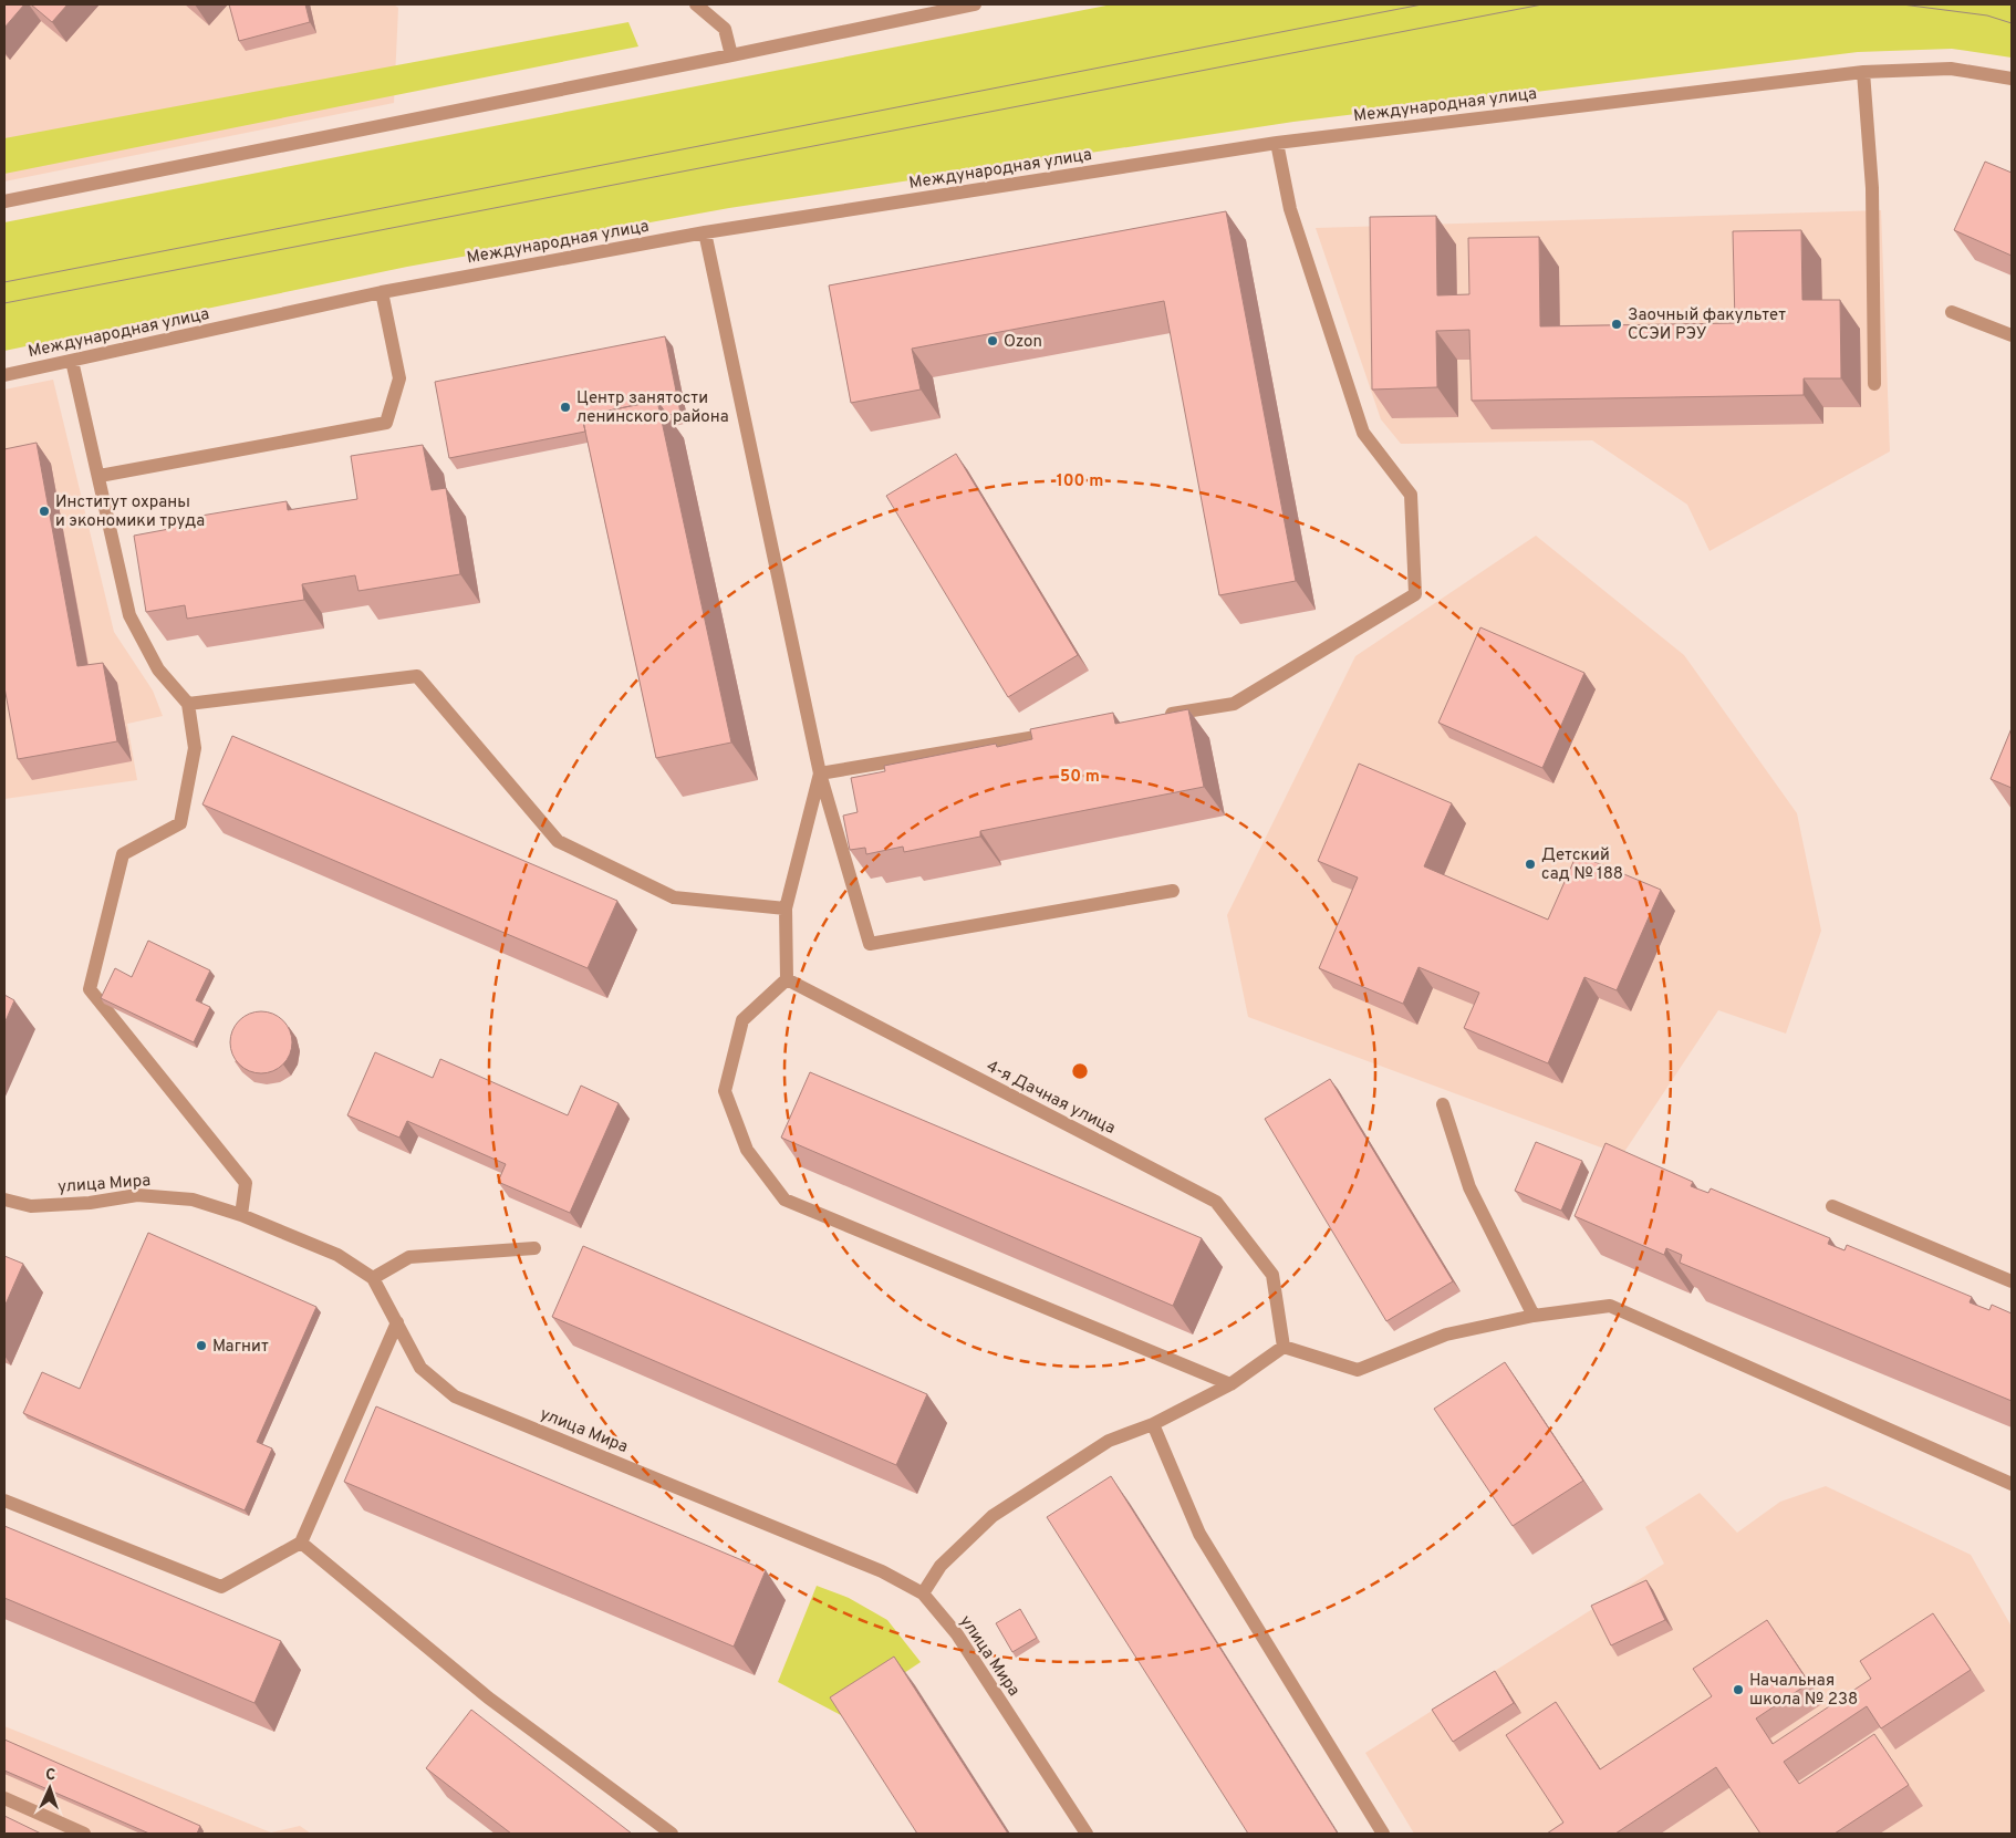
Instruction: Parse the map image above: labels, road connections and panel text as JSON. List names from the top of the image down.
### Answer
{
  "streets": {
    "street": ["Международная улица", "4-я Дачная улица", "улица Мира"]
  },
  "places": [
    "Заочный факультет ССЭИ РЭУ",
    "Ozon",
    "Центр занятости ленинского района",
    "Институт охраны и экономики труда",
    "Детский сад № 188",
    "Магнит",
    "Начальная школа № 238"
  ],
  "north": "top",
  "rings": ["100 m", "50 m"]
}
